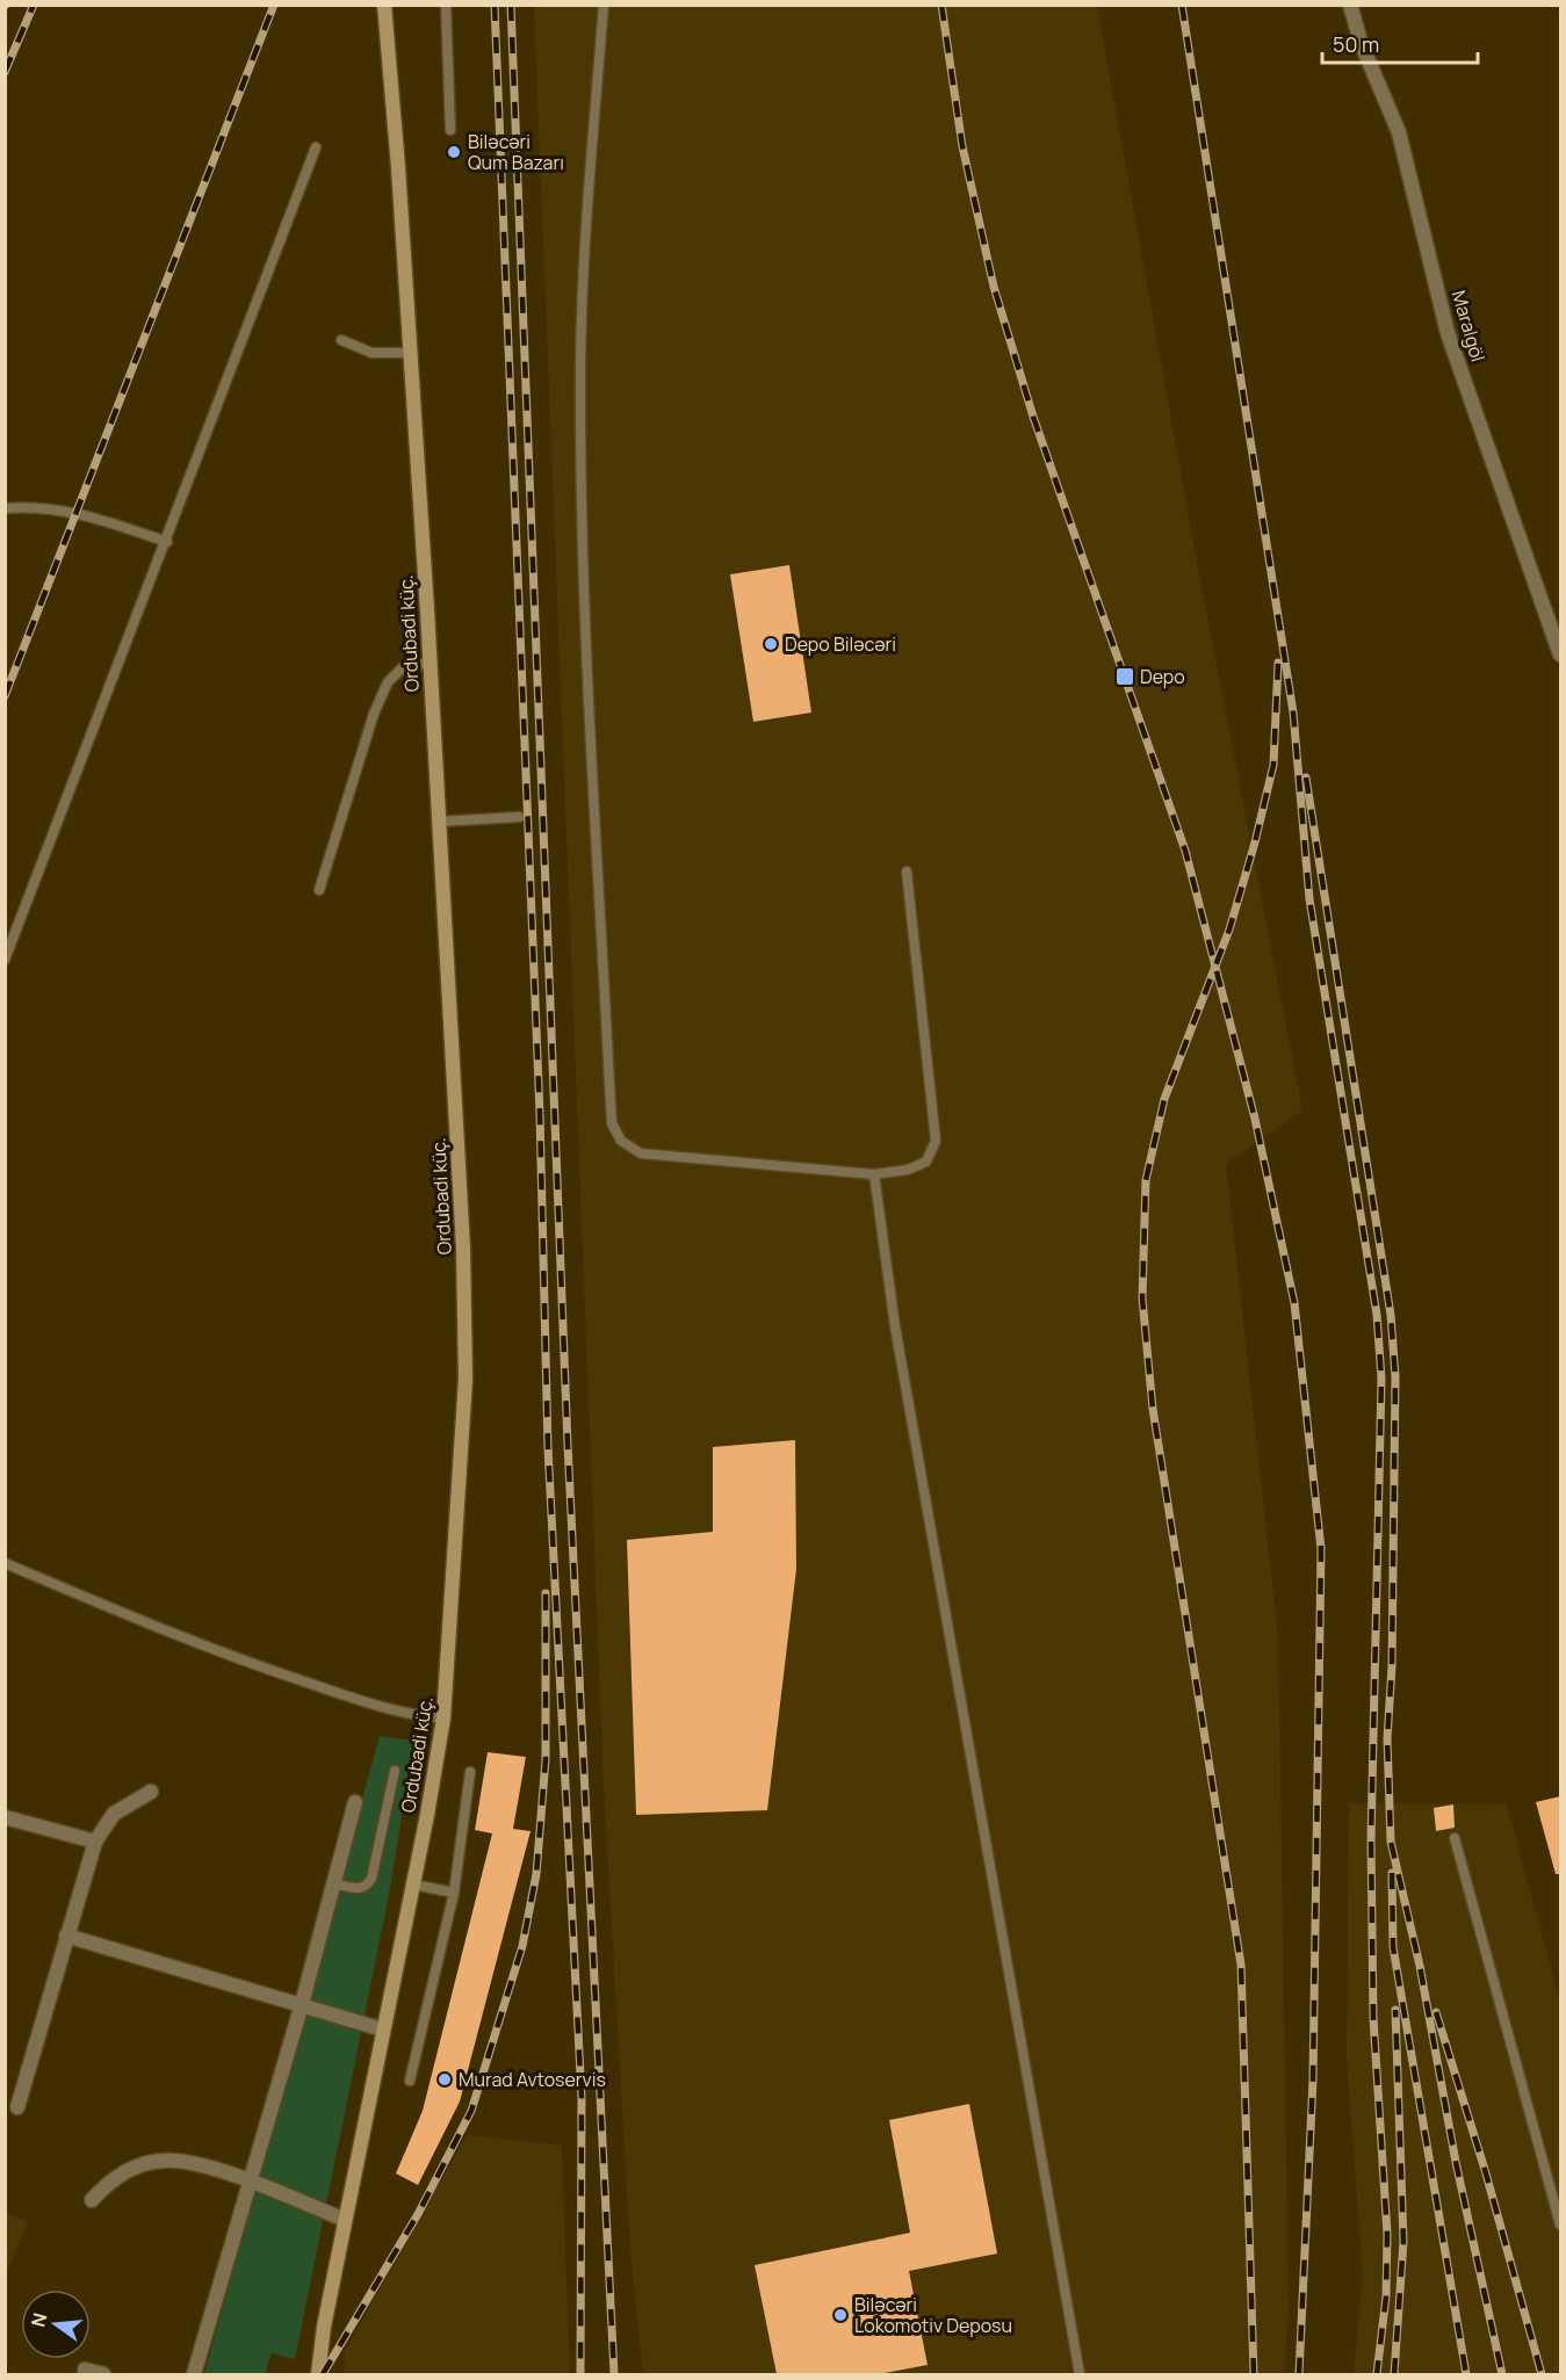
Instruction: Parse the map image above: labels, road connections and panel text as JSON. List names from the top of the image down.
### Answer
{
  "streets": {
    "main road": ["Ordubadi küç."],
    "street": ["Maralgöl"]
  },
  "places": {
    "other": [
      "Biləcəri Qum Bazarı",
      "Depo Biləcəri",
      "Murad Avtoservis",
      "Biləcəri Lokomotiv Deposu"
    ],
    "transit": ["Depo"]
  },
  "scale_bar": "50 m",
  "north": "left"
}
